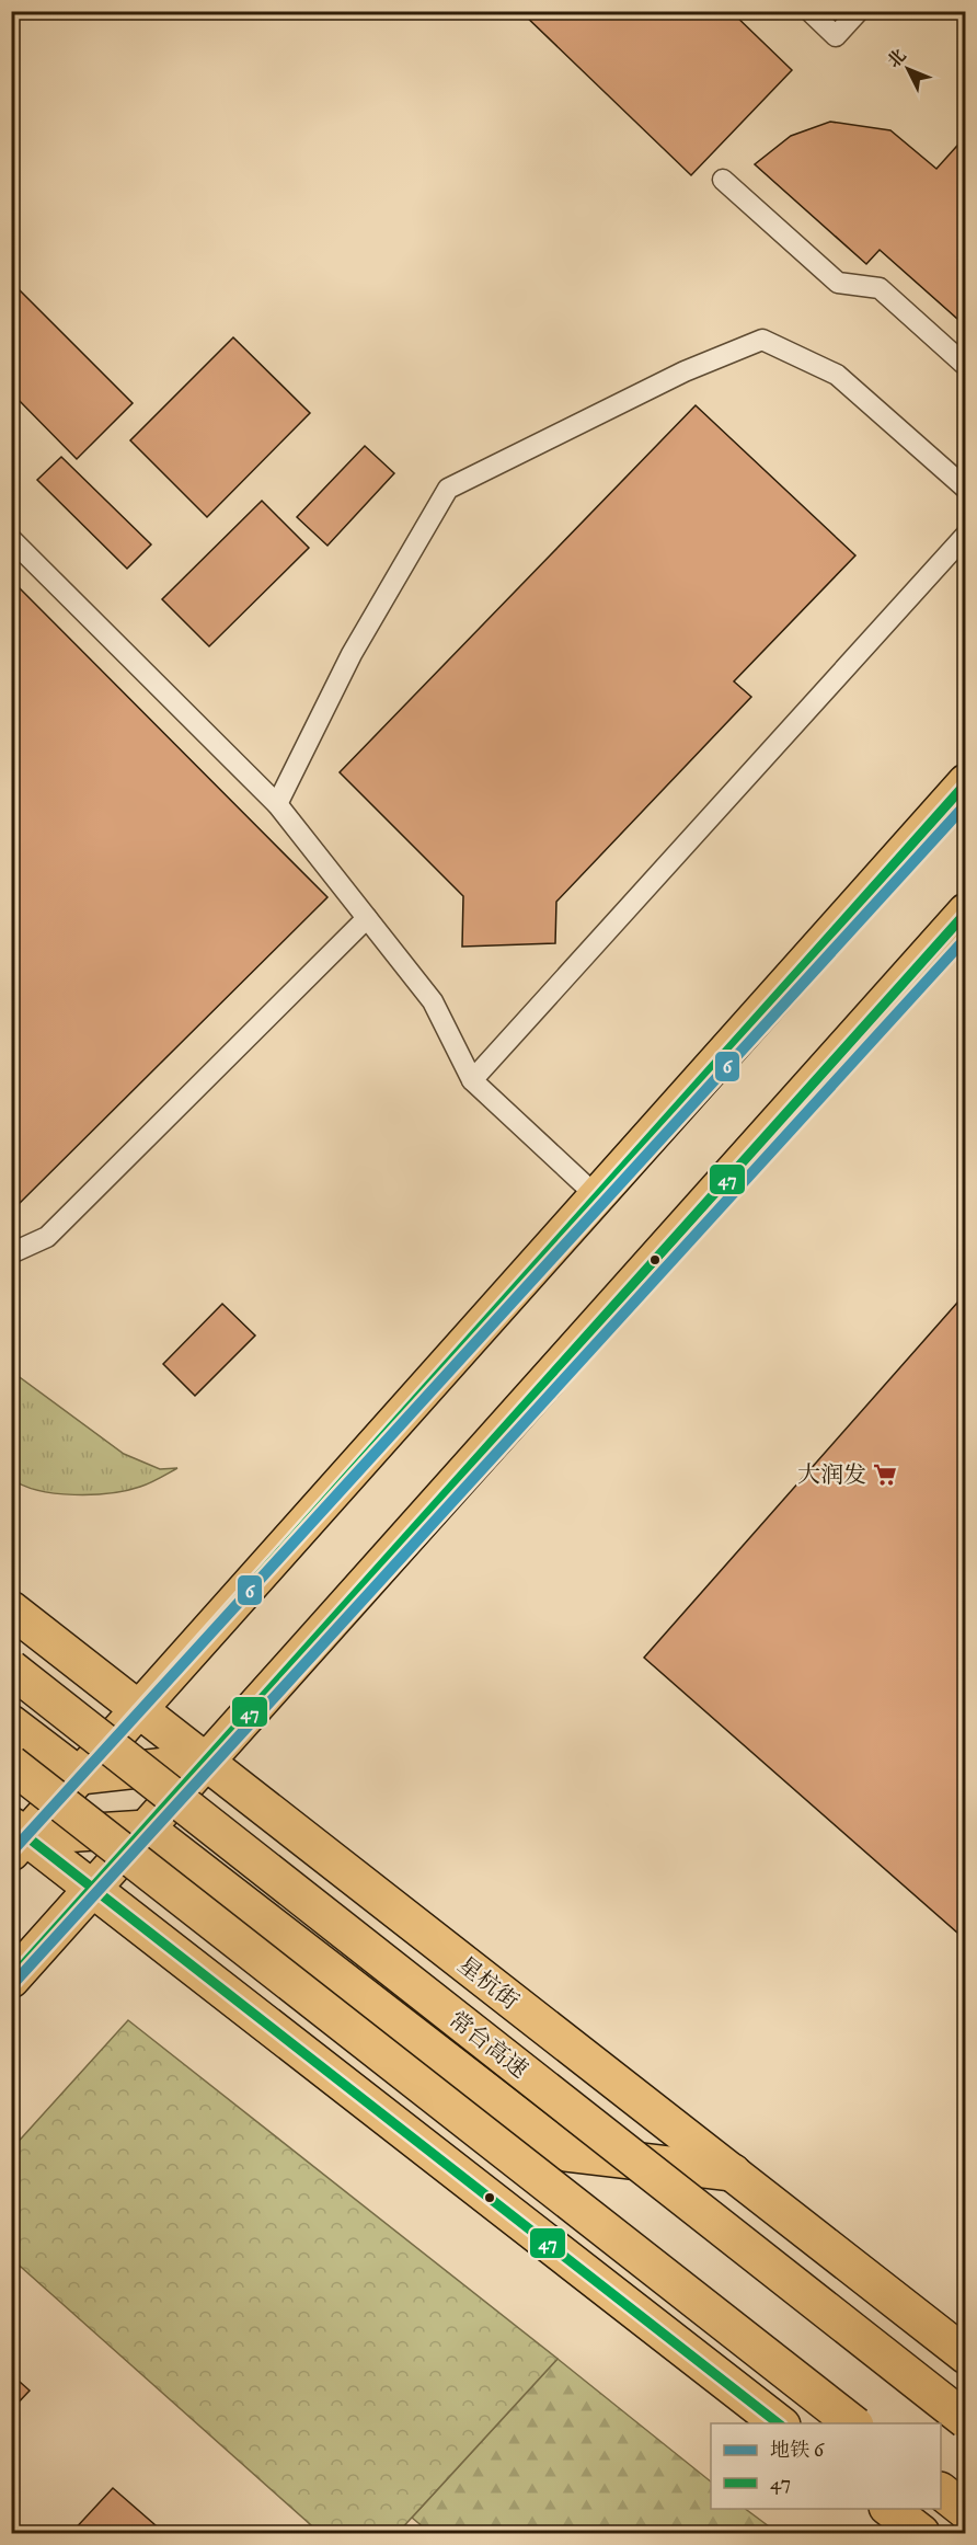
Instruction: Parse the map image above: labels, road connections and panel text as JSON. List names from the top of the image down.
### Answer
{
  "streets": {
    "main road": ["星杭街", "常台高速"]
  },
  "places": {
    "supermarket": ["大润发"]
  },
  "lines": ["transit line 47", "metro line 6"],
  "legend": ["地铁 6", "47"],
  "north": "top left"
}
